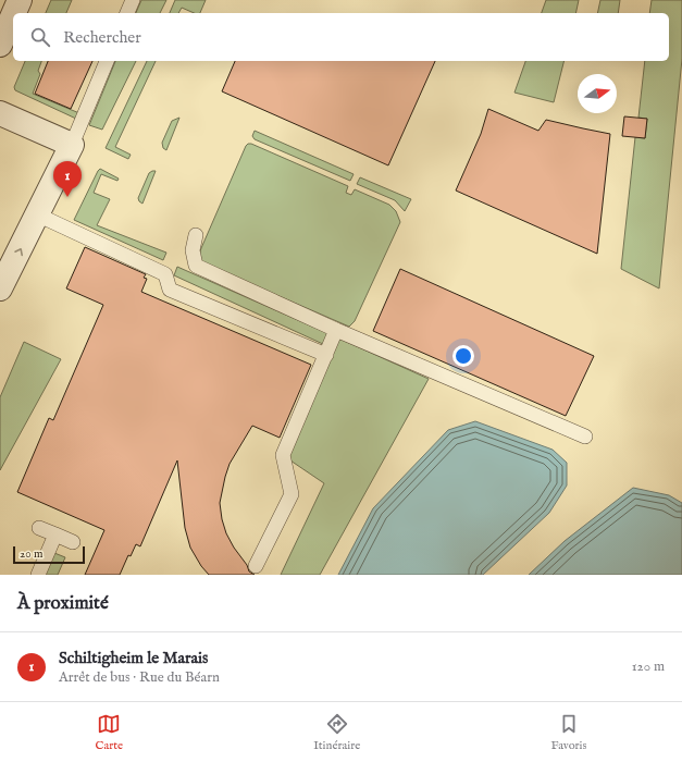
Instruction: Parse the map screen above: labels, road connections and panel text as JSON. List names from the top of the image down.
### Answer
{
  "scale_bar": "20 m",
  "north": "right",
  "page": {
    "search": "Rechercher",
    "pins": "1",
    "scale": "20 m",
    "heading": "À proximité",
    "list": [
      {
        "mark": "1",
        "name": "Schiltigheim le Marais",
        "note": "Arrêt de bus · Rue du Béarn",
        "value": "120 m"
      }
    ],
    "nav": ["Carte", "Itinéraire", "Favoris"]
  }
}
